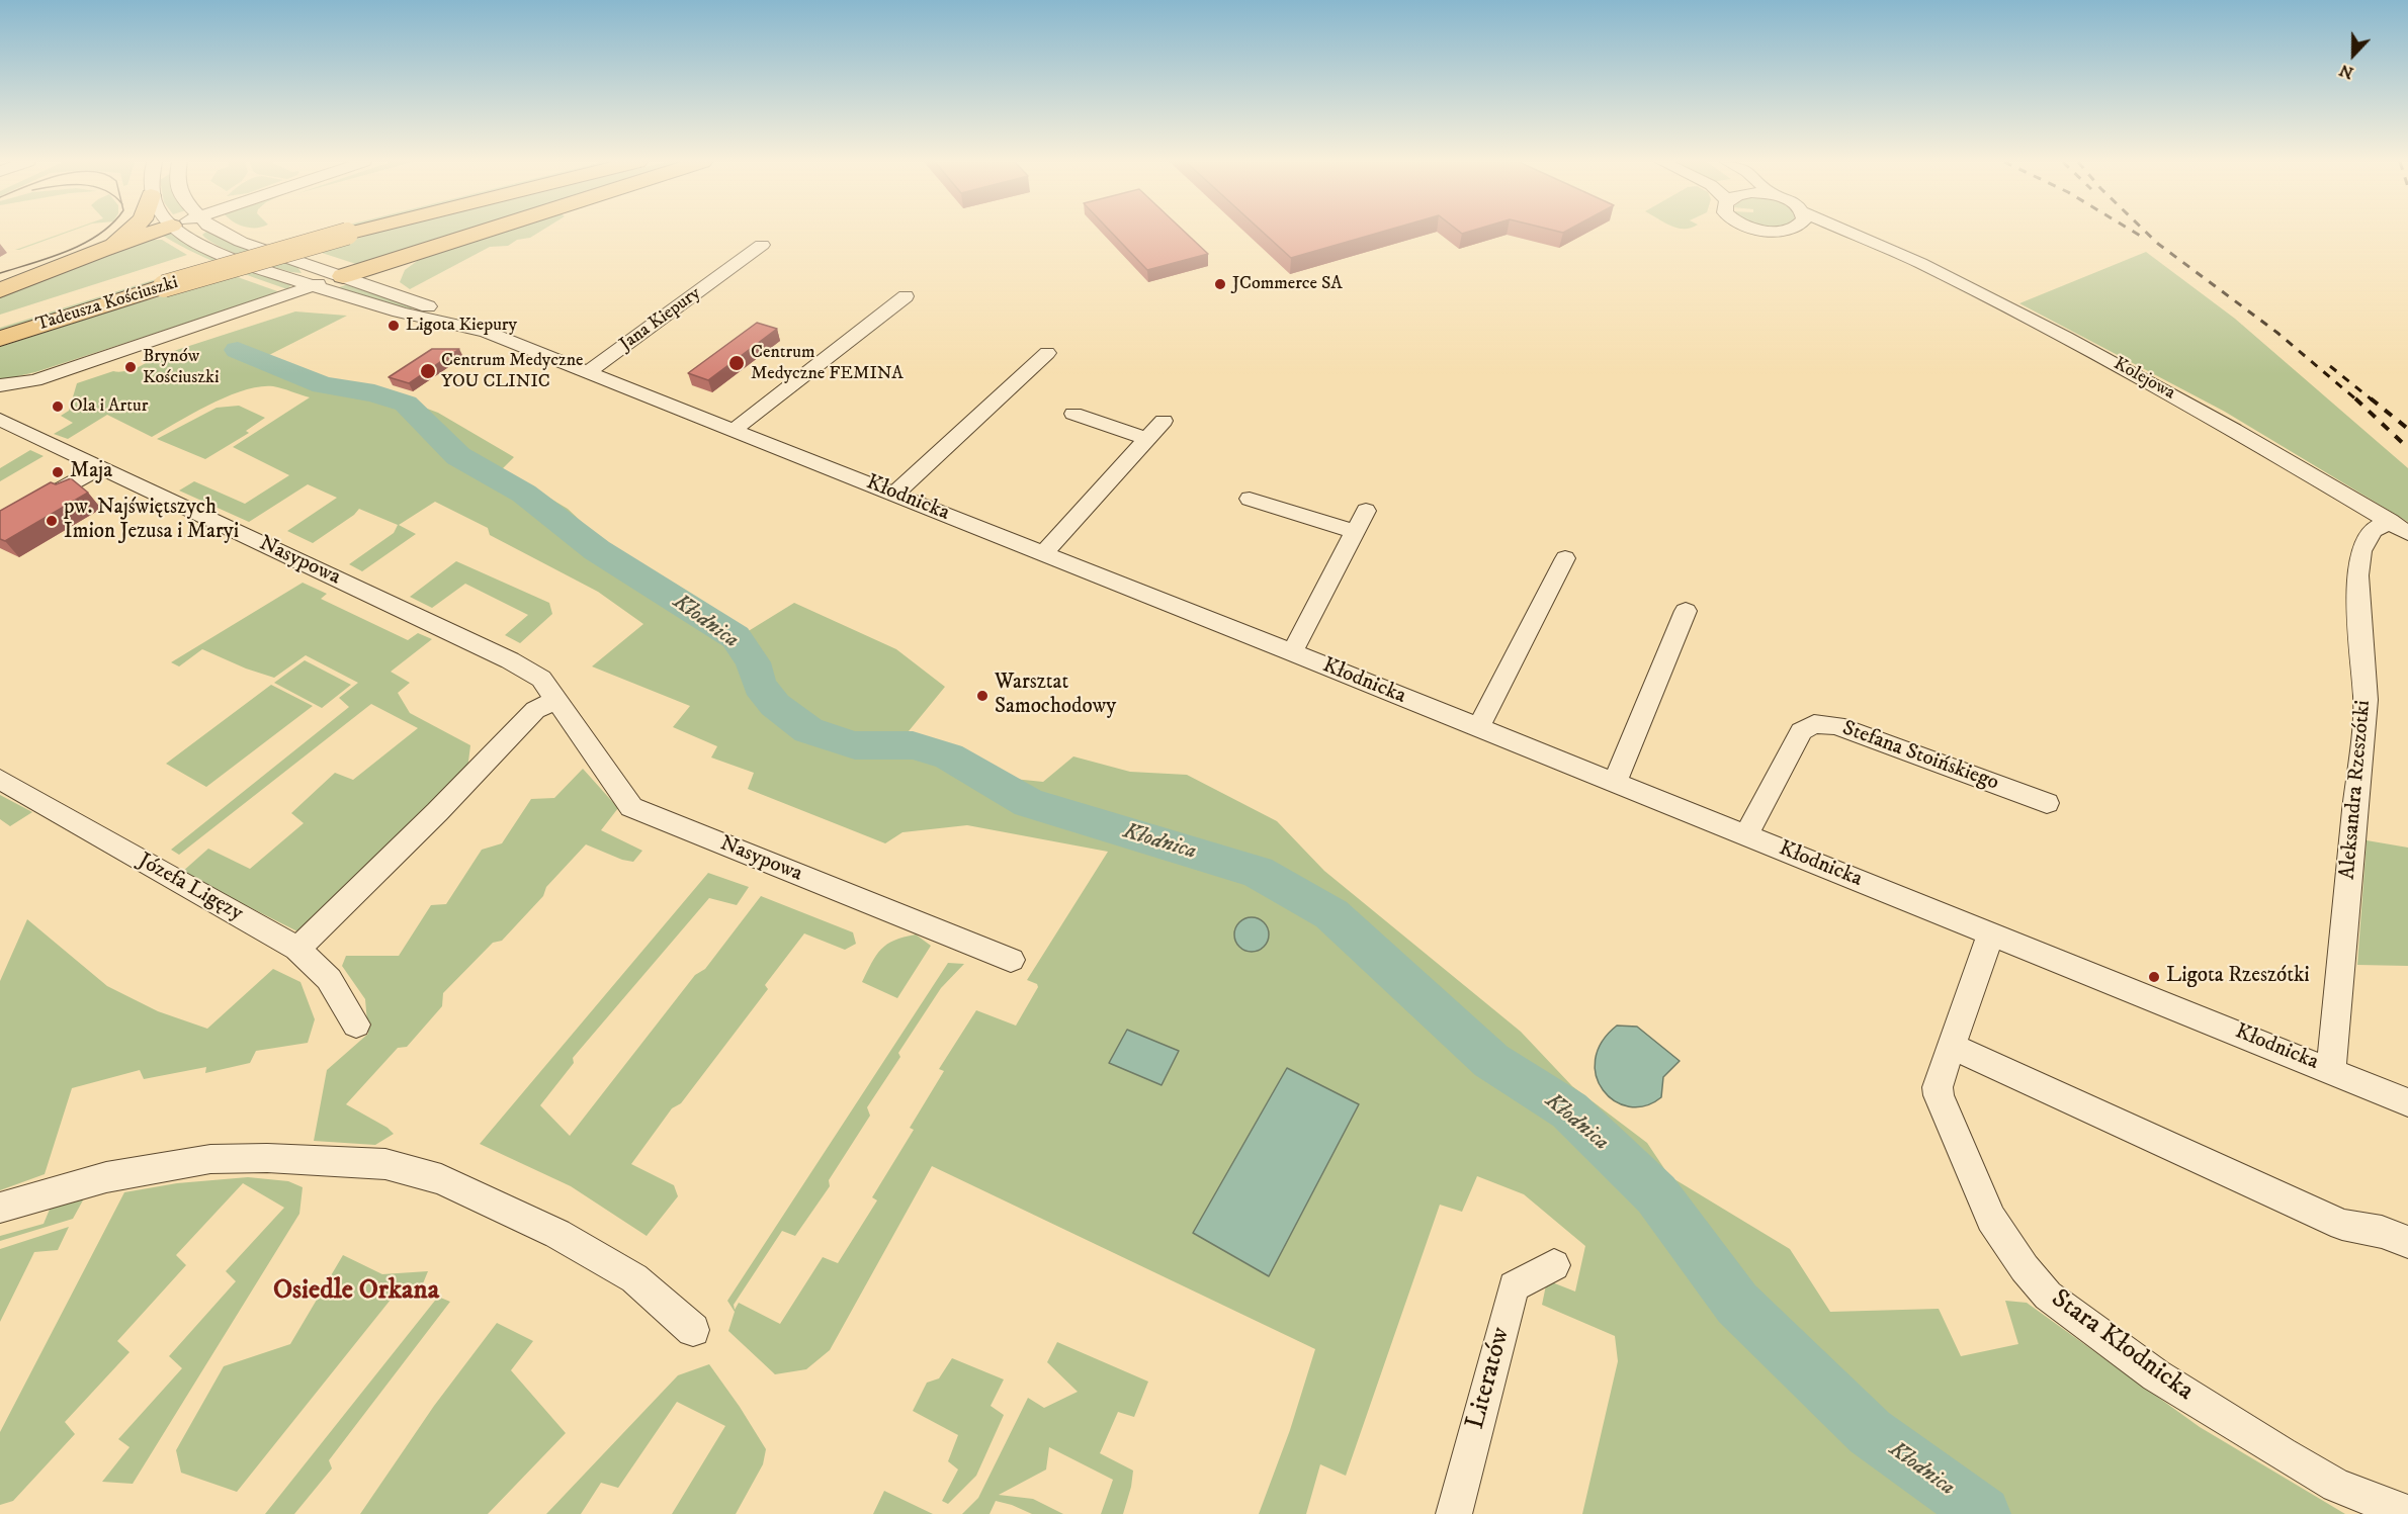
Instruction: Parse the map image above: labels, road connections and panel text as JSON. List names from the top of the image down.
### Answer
{
  "streets": {
    "main road": ["Tadeusza Kościuszki"],
    "street": [
      "Jana Kiepury",
      "Kolejowa",
      "Kłodnicka",
      "Nasypowa",
      "Stefana Stoińskiego",
      "Aleksandra Rzeszótki",
      "Józefa Ligęzy",
      "Stara Kłodnicka",
      "Literatów"
    ]
  },
  "crossings": [
    ["Jana Kiepury", "Kłodnicka"],
    ["Kolejowa", "Aleksandra Rzeszótki"],
    ["Kłodnicka", "Stefana Stoińskiego"],
    ["Kłodnicka", "Aleksandra Rzeszótki"],
    ["Kłodnicka", "Stara Kłodnicka"]
  ],
  "districts": ["Osiedle Orkana"],
  "water": ["Kłodnica"],
  "places": [
    "JCommerce SA",
    "Ligota Kiepury",
    "Centrum Medyczne FEMINA",
    "Brynów Kościuszki",
    "Centrum Medyczne YOU CLINIC",
    "Ola i Artur",
    "Maja",
    "pw. Najświętszych Imion Jezusa i Maryi",
    "Warsztat Samochodowy",
    "Ligota Rzeszótki"
  ],
  "north": "bottom"
}
